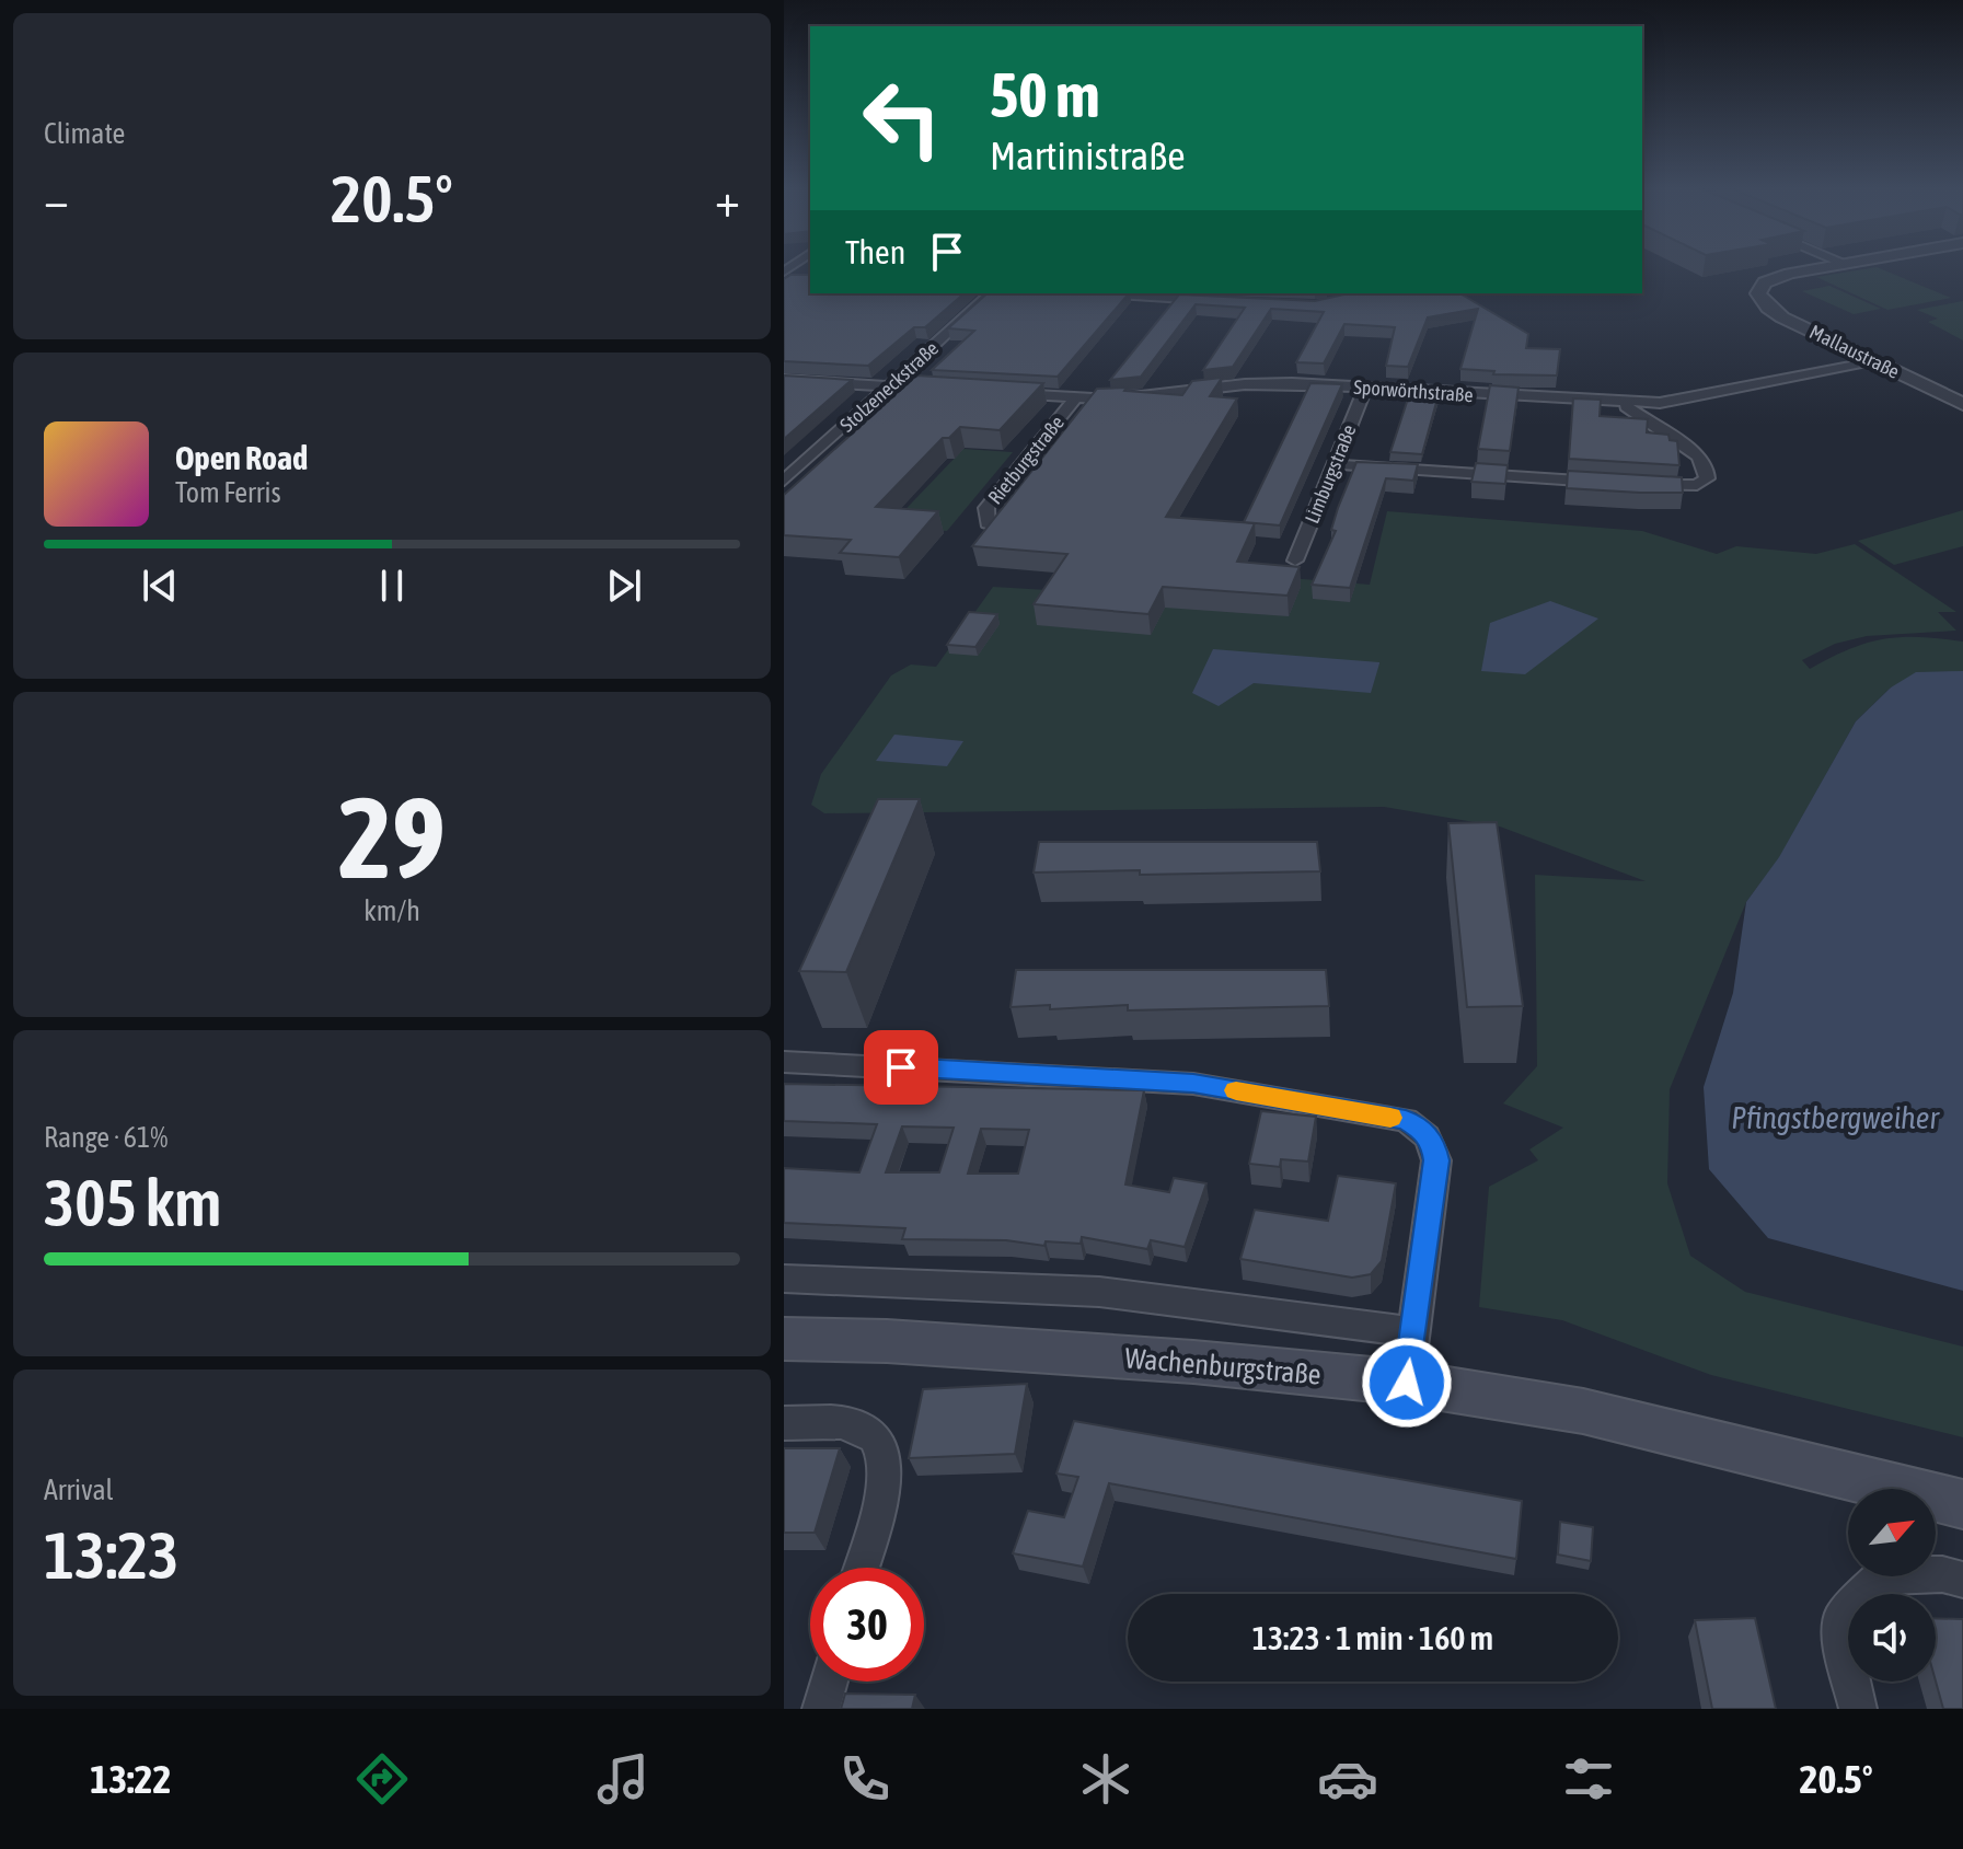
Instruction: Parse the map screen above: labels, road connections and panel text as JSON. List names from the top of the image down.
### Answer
{
  "streets": {
    "main road": ["Wachenburgstraße"],
    "street": [
      "Mallaustraße",
      "Stolzeneckstraße",
      "Sporwörthstraße",
      "Rietburgstraße",
      "Limburgstraße"
    ]
  },
  "crossings": [
    ["Mallaustraße", "Sporwörthstraße"],
    ["Sporwörthstraße", "Rietburgstraße"],
    ["Sporwörthstraße", "Limburgstraße"]
  ],
  "water": ["Pfingstbergweiher"],
  "north": "top right",
  "page": {
    "tile": [
      "Climate",
      ["29", "km/h"],
      ["Range · 61%", "305 km"],
      ["Arrival", "13:23"]
    ],
    "turn": ["50 m", "Martinistraße"],
    "heat": ["−", "20.5°", "+"],
    "then": "Then",
    "song": ["Open Road", "Tom Ferris"],
    "limit": "30",
    "trip": "13:23 · 1 min · 160 m",
    "tabs": ["13:22", "20.5°"]
  }
}
